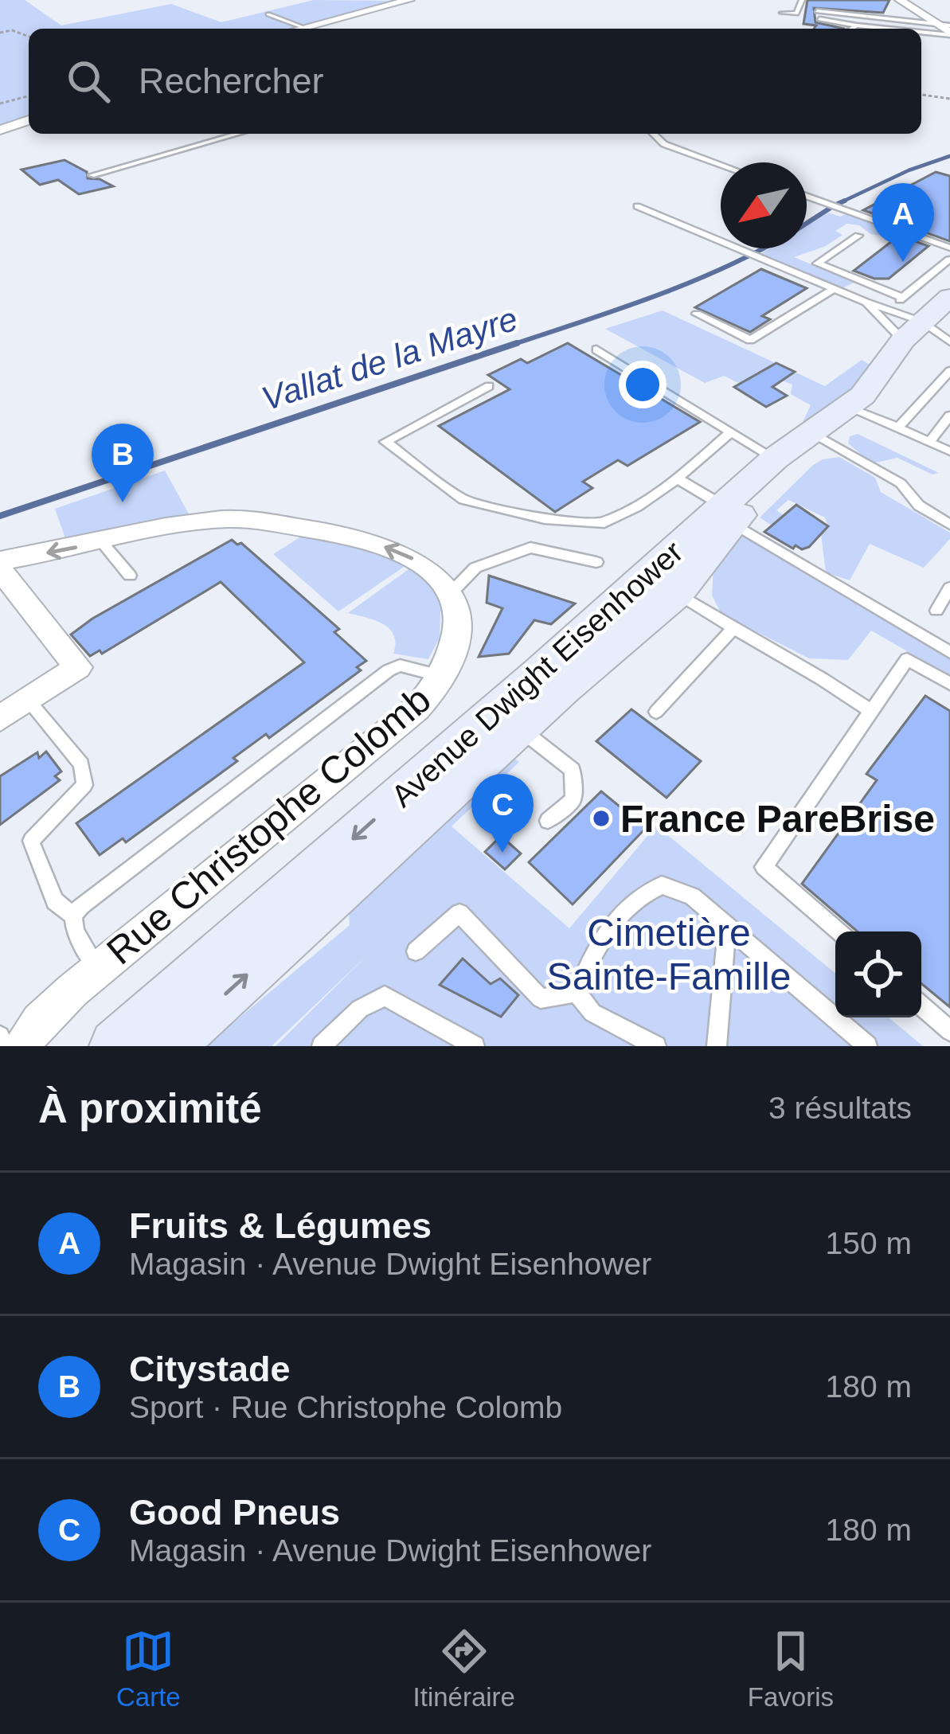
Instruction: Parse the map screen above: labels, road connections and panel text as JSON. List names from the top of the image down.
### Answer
{
  "streets": {
    "main road": ["Avenue Dwight Eisenhower"],
    "street": ["Rue Christophe Colomb"]
  },
  "water": ["Vallat de la Mayre"],
  "parks": ["Cimetière Sainte-Famille"],
  "places": ["France PareBrise"],
  "north": "bottom left",
  "page": {
    "search": "Rechercher",
    "pins": ["A", "B", "C"],
    "heading": ["À proximité", "3 résultats"],
    "list": [
      {
        "mark": "A",
        "name": "Fruits & Légumes",
        "note": "Magasin · Avenue Dwight Eisenhower",
        "value": "150 m"
      },
      {
        "mark": "B",
        "name": "Citystade",
        "note": "Sport · Rue Christophe Colomb",
        "value": "180 m"
      },
      {
        "mark": "C",
        "name": "Good Pneus",
        "note": "Magasin · Avenue Dwight Eisenhower",
        "value": "180 m"
      }
    ],
    "nav": ["Carte", "Itinéraire", "Favoris"]
  }
}
